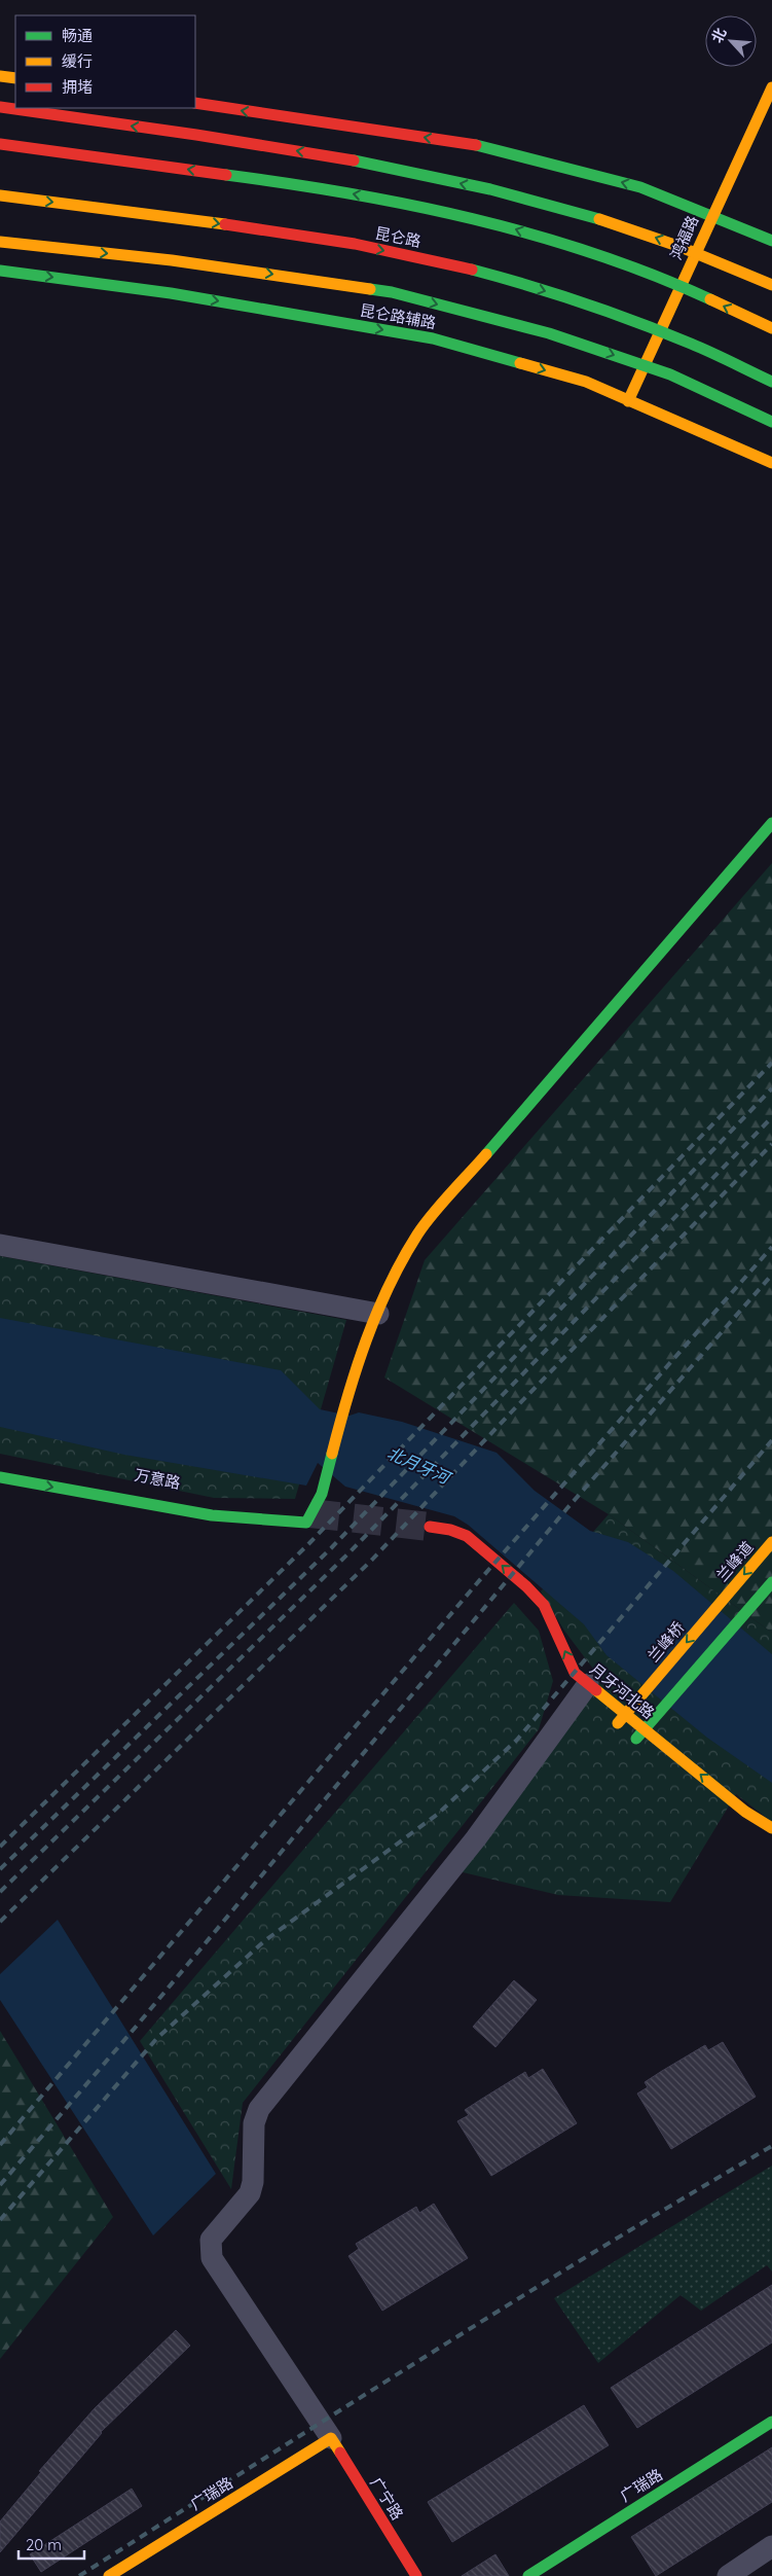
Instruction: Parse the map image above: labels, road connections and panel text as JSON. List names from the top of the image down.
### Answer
{
  "streets": {
    "main road": [
      "昆仑路",
      "鸿福路",
      "昆仑路辅路",
      "万意路",
      "兰峰道",
      "兰峰桥",
      "月牙河北路",
      "广瑞路",
      "广宁路"
    ]
  },
  "crossings": [
    ["鸿福路", "昆仑路辅路"],
    ["兰峰道", "兰峰桥"],
    ["兰峰桥", "月牙河北路"],
    ["广瑞路", "广宁路"]
  ],
  "water": ["北月牙河"],
  "legend": ["畅通", "缓行", "拥堵"],
  "scale_bar": "20 m",
  "north": "top left"
}
